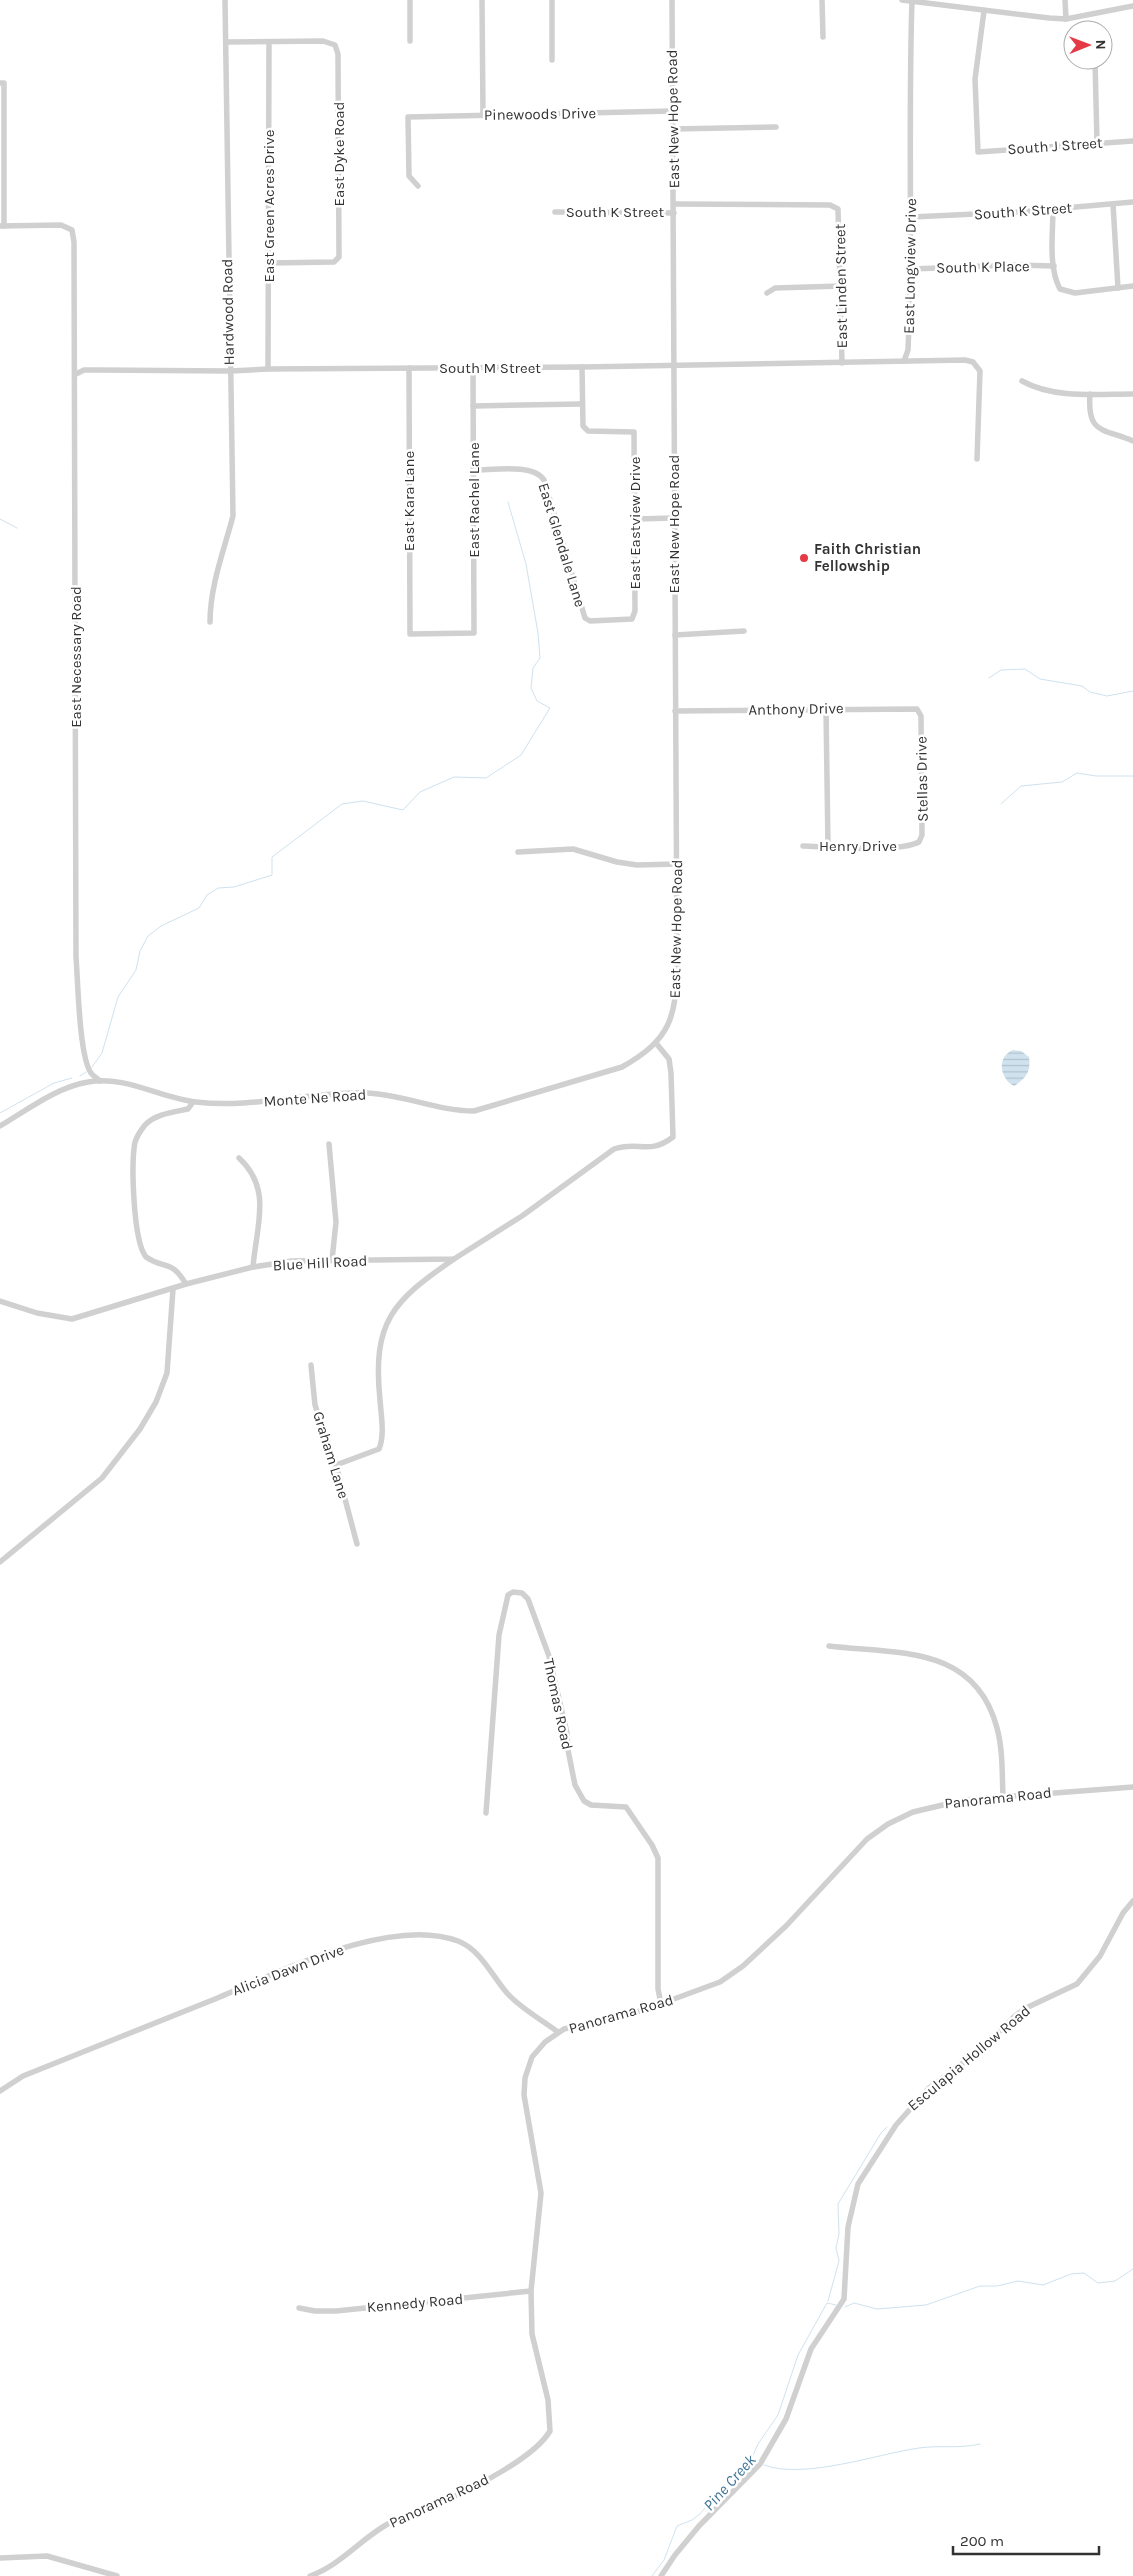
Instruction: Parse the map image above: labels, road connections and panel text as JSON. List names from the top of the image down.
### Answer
{
  "streets": {
    "street": [
      "Pinewoods Drive",
      "East New Hope Road",
      "South J Street",
      "East Dyke Road",
      "East Green Acres Drive",
      "South K Street",
      "East Longview Drive",
      "South K Place",
      "East Linden Street",
      "Hardwood Road",
      "South M Street",
      "East Rachel Lane",
      "East Kara Lane",
      "East Eastview Drive",
      "East Glendale Lane",
      "East Necessary Road",
      "Anthony Drive",
      "Stellas Drive",
      "Henry Drive",
      "Monte Ne Road",
      "Blue Hill Road",
      "Graham Lane",
      "Thomas Road",
      "Panorama Road",
      "Alicia Dawn Drive",
      "Esculapia Hollow Road",
      "Kennedy Road"
    ]
  },
  "crossings": [
    ["Pinewoods Drive", "East New Hope Road"],
    ["East New Hope Road", "South K Street"],
    ["East New Hope Road", "South M Street"],
    ["East New Hope Road", "Anthony Drive"],
    ["East New Hope Road", "Monte Ne Road"],
    ["East Dyke Road", "East Green Acres Drive"],
    ["East Green Acres Drive", "South M Street"],
    ["South K Street", "East Longview Drive"],
    ["South K Street", "East Linden Street"],
    ["East Longview Drive", "South K Place"],
    ["East Longview Drive", "South M Street"],
    ["East Linden Street", "South M Street"],
    ["Hardwood Road", "South M Street"],
    ["South M Street", "East Rachel Lane"],
    ["South M Street", "East Kara Lane"],
    ["South M Street", "East Necessary Road"],
    ["East Rachel Lane", "East Kara Lane"],
    ["East Rachel Lane", "East Glendale Lane"],
    ["East Eastview Drive", "East Glendale Lane"],
    ["East Necessary Road", "Monte Ne Road"],
    ["Anthony Drive", "Stellas Drive"],
    ["Stellas Drive", "Henry Drive"],
    ["Thomas Road", "Panorama Road"],
    ["Panorama Road", "Alicia Dawn Drive"],
    ["Panorama Road", "Kennedy Road"]
  ],
  "water": ["Pine Creek"],
  "places": ["Faith Christian Fellowship"],
  "scale_bar": "200 m",
  "north": "right"
}
